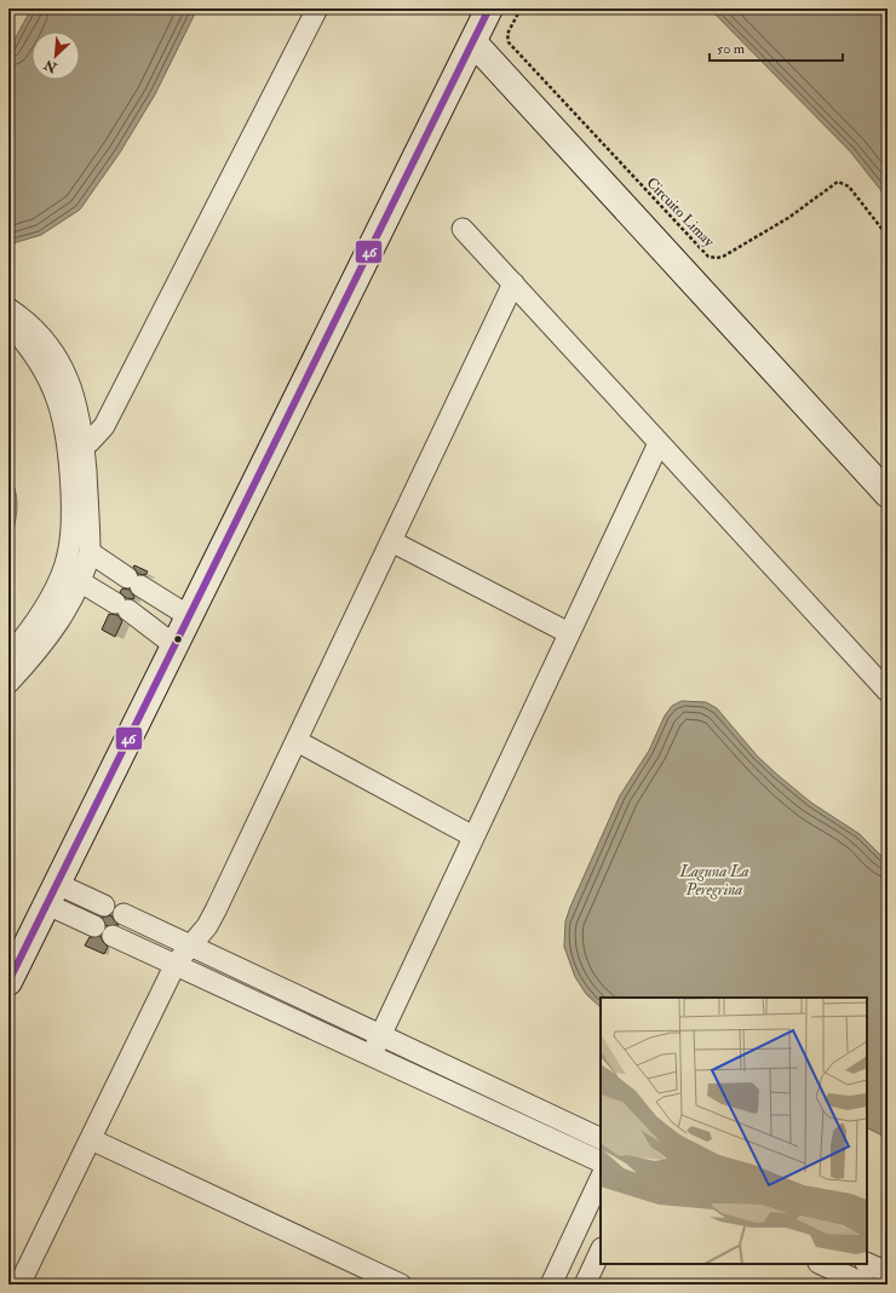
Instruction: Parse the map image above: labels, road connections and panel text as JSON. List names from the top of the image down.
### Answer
{
  "streets": {
    "path": ["Circuito Limay"]
  },
  "water": ["Laguna La Peregrina"],
  "lines": ["transit line 46"],
  "scale_bar": "50 m",
  "north": "bottom left"
}
